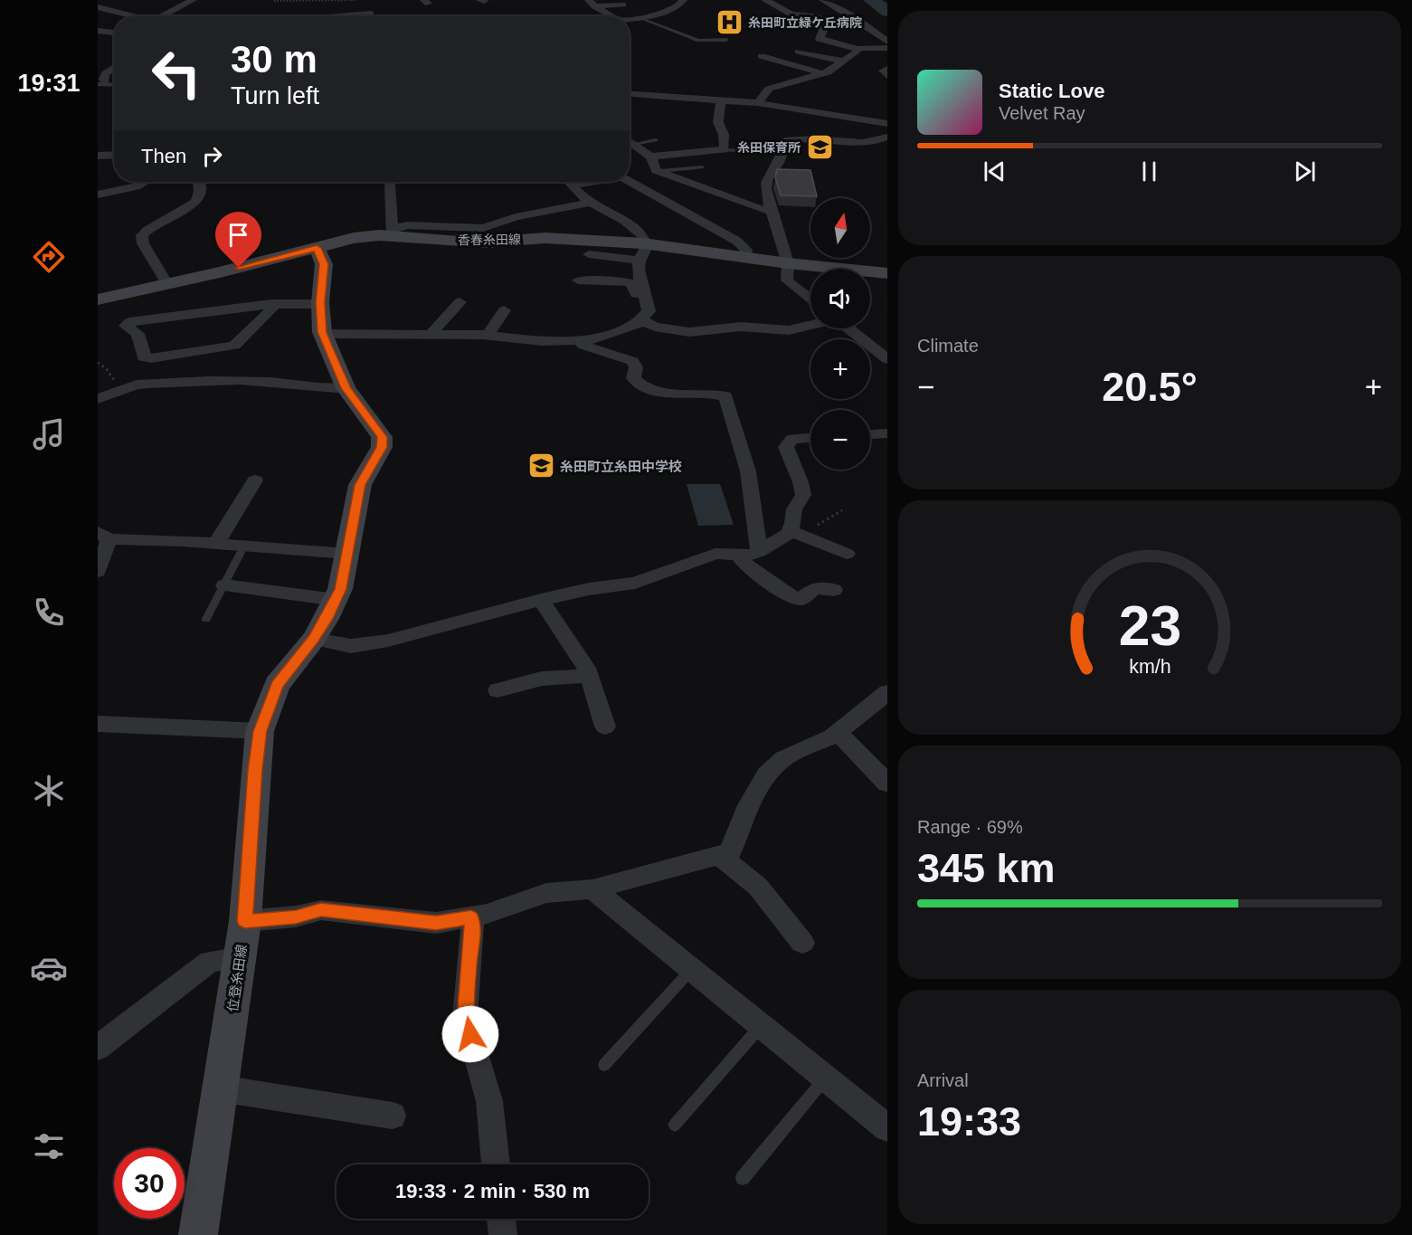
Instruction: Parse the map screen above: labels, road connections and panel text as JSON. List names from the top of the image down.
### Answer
{
  "streets": {
    "main road": ["香春糸田線", "位登糸田線"]
  },
  "crossings": [
    ["香春糸田線", "位登糸田線"]
  ],
  "places": {
    "hospital": ["糸田町立緑ケ丘病院"],
    "school or university": ["糸田保育所", "糸田町立糸田中学校"]
  },
  "north": "top",
  "page": {
    "tabs": "19:31",
    "turn": ["30 m", "Turn left"],
    "song": ["Static Love", "Velvet Ray"],
    "then": "Then",
    "map_buttons": ["+", "−"],
    "tile": [
      "Climate",
      ["Range · 69%", "345 km"],
      ["Arrival", "19:33"]
    ],
    "heat": ["−", "20.5°", "+"],
    "limit": "30",
    "trip": "19:33 · 2 min · 530 m",
    "gauge": ["23", "km/h"]
  }
}
